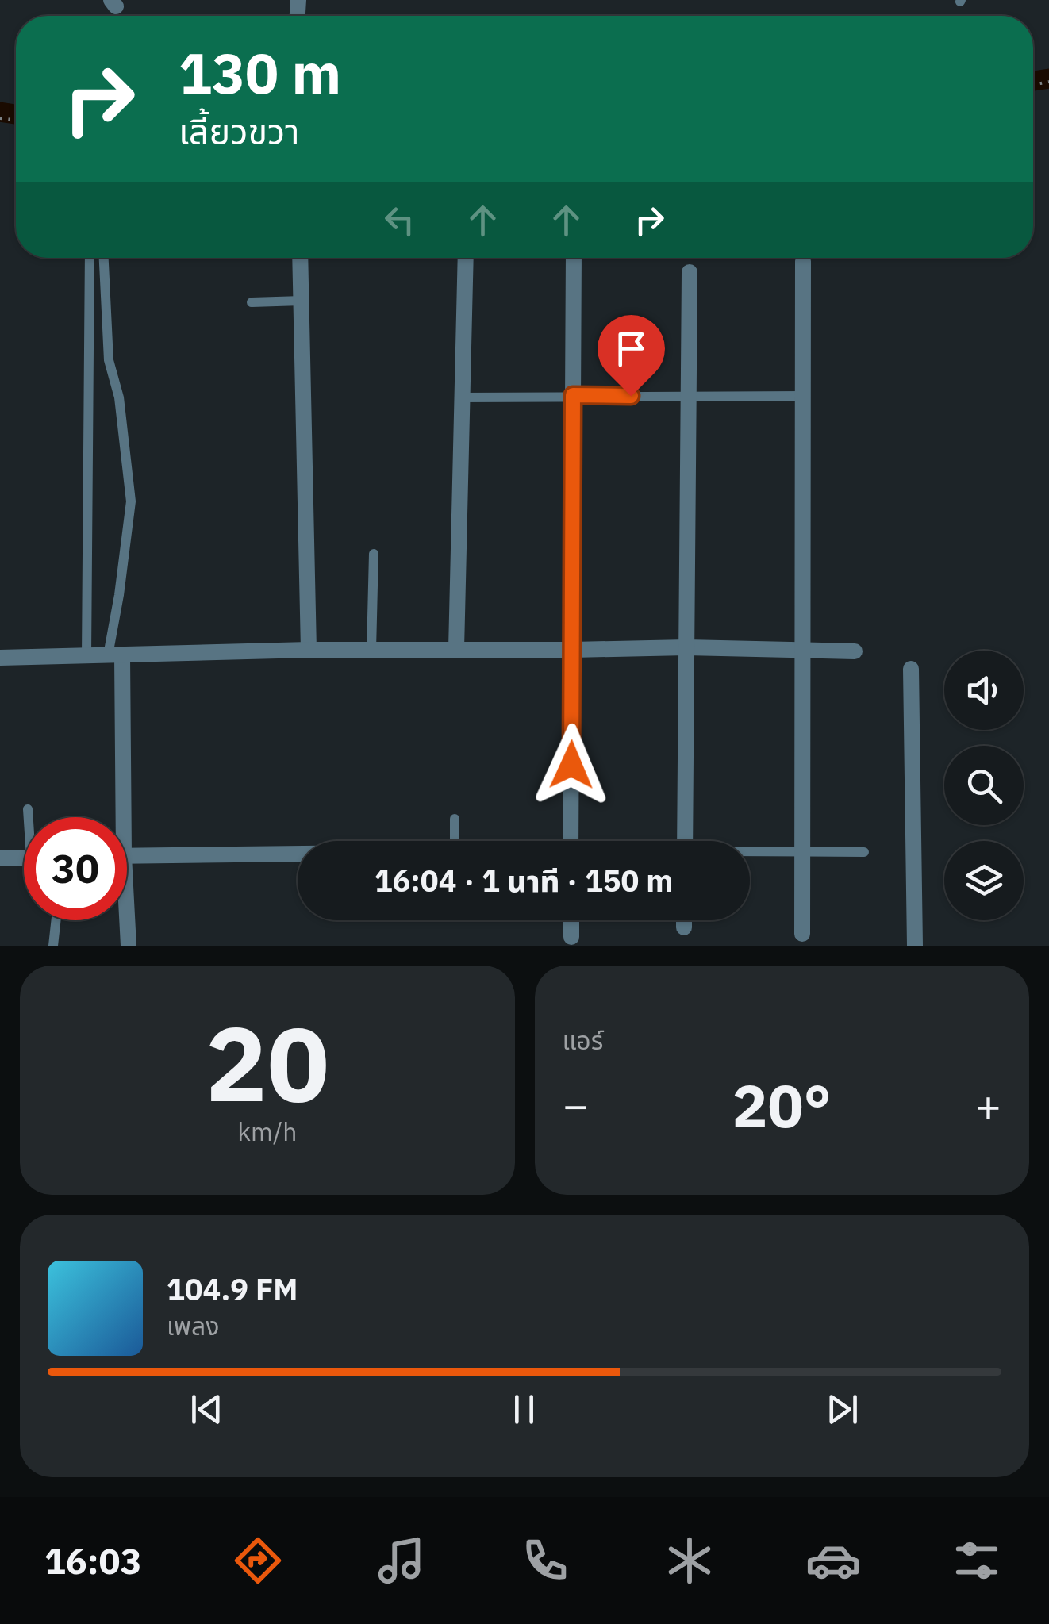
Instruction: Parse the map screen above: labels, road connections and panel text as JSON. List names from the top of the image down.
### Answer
{
  "page": {
    "turn": ["130 m", "เลี้ยวขวา"],
    "limit": "30",
    "trip": "16:04 · 1 นาที · 150 m",
    "tile": [
      ["20", "km/h"],
      "แอร์"
    ],
    "heat": ["−", "20°", "+"],
    "song": ["104.9 FM", "เพลง"],
    "tabs": "16:03"
  }
}
